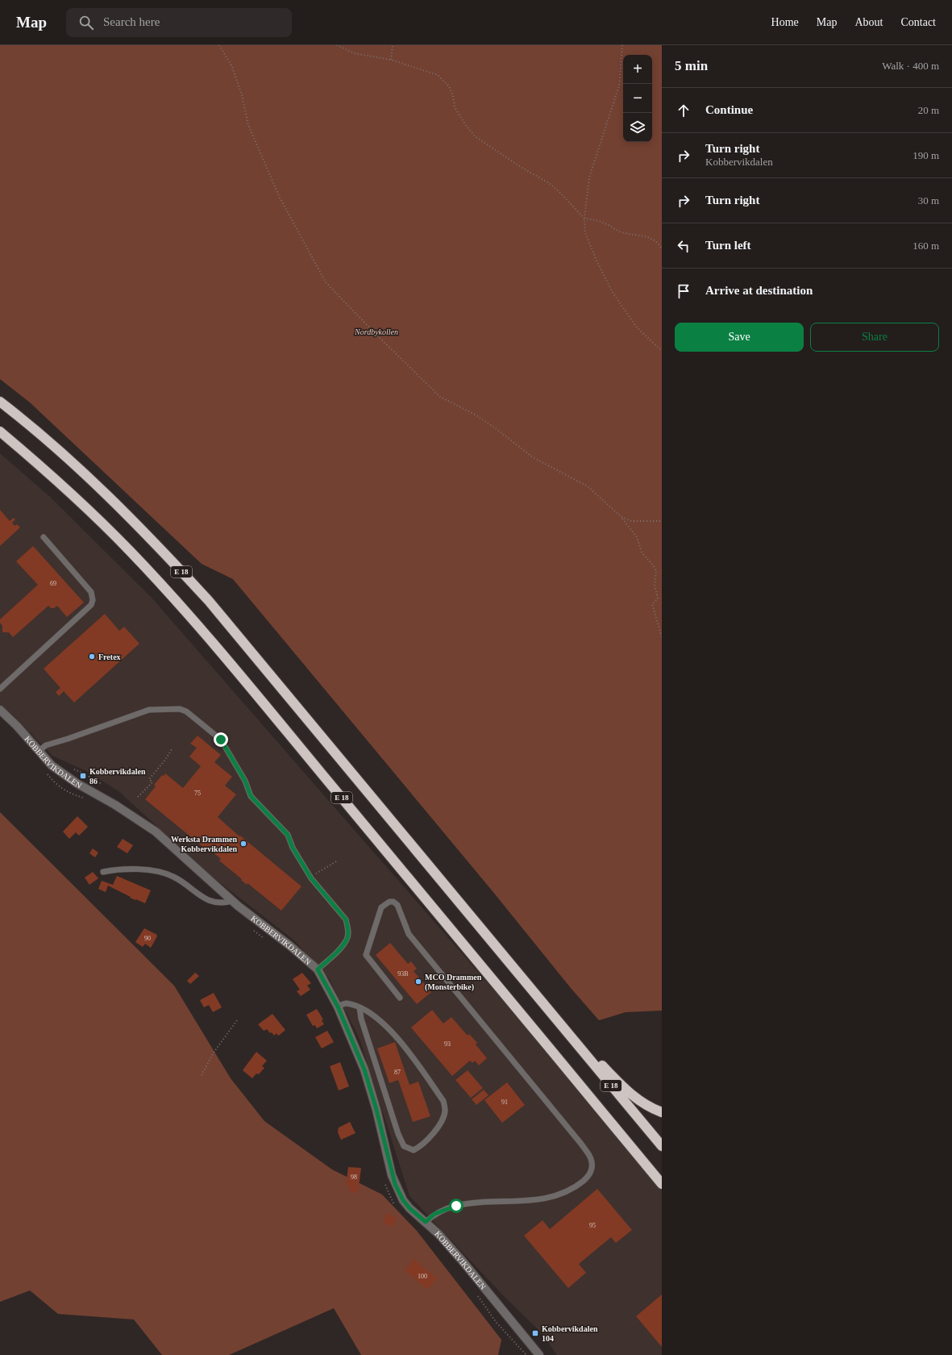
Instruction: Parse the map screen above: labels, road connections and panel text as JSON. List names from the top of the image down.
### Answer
{
  "streets": {
    "highway": ["E 18"],
    "street": ["KOBBERVIKDALEN"]
  },
  "parks": ["Nordbykollen"],
  "places": {
    "other": ["Fretex", "Werksta Drammen Kobbervikdalen", "MCO Drammen (Monsterbike)"],
    "transit": ["Kobbervikdalen 86", "Kobbervikdalen 104"]
  },
  "house_numbers": [
    "69",
    "75",
    "90",
    "93B",
    "93",
    "87",
    "91",
    "98",
    "95",
    "100"
  ],
  "page": {
    "header": "Map",
    "search": "Search here",
    "nav": [
      "Home",
      "Map",
      "About",
      "Contact"
    ],
    "heading": ["5 min", "Walk · 400 m"],
    "map_buttons": ["+", "−"],
    "list": [
      ["Continue", "20 m"],
      ["Turn right", "Kobbervikdalen", "190 m"],
      ["Turn right", "30 m"],
      ["Turn left", "160 m"],
      "Arrive at destination"
    ],
    "buttons": ["Save", "Share"]
  }
}
